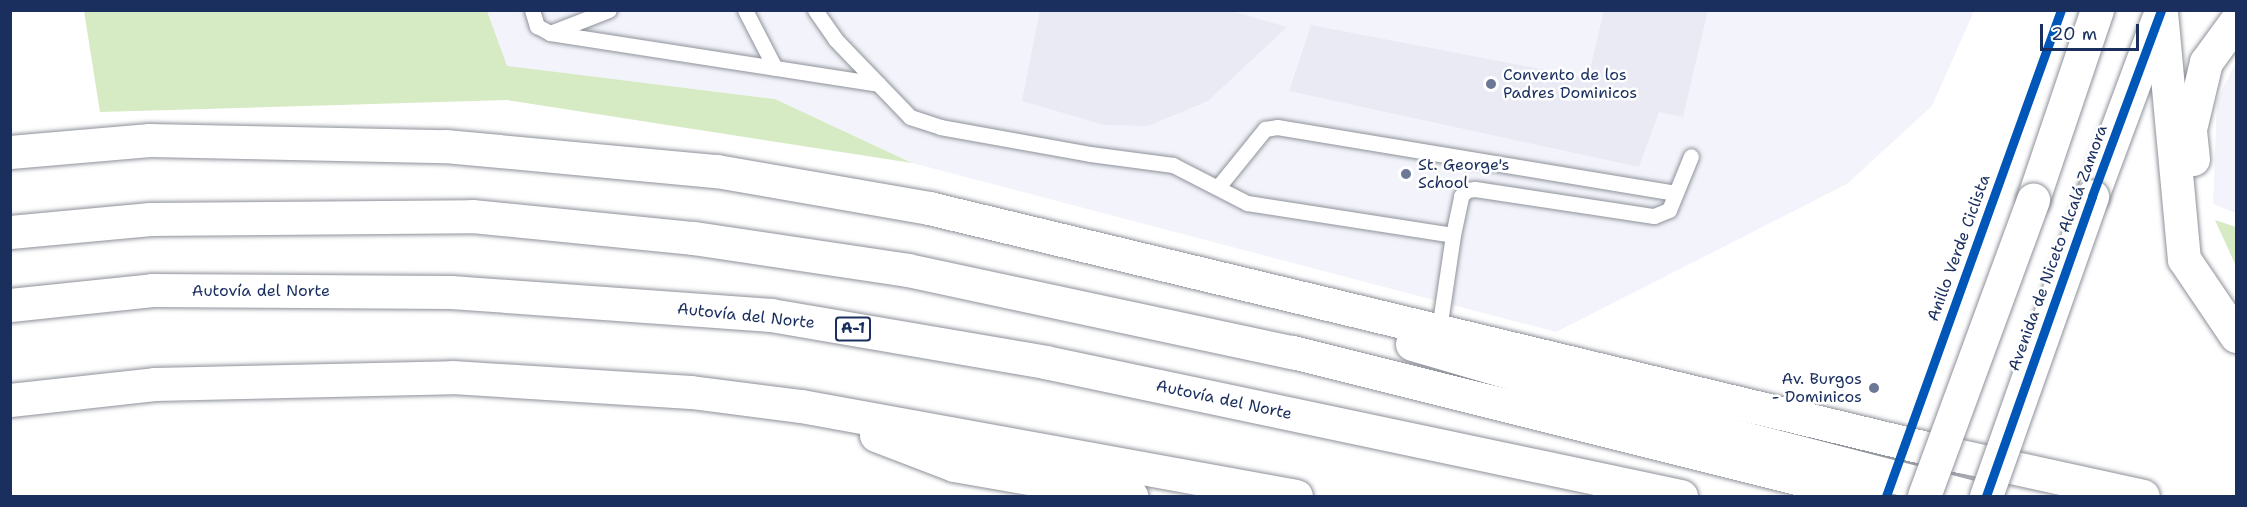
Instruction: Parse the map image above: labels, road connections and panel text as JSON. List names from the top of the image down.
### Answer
{
  "streets": {
    "main road": ["Avenida de Niceto Alcalá Zamora", "Autovía del Norte", "A-1"],
    "cycle path": ["Anillo Verde Ciclista"]
  },
  "places": ["Convento de los Padres Dominicos", "St. George's School", "Av. Burgos - Dominicos"],
  "scale_bar": "20 m"
}
